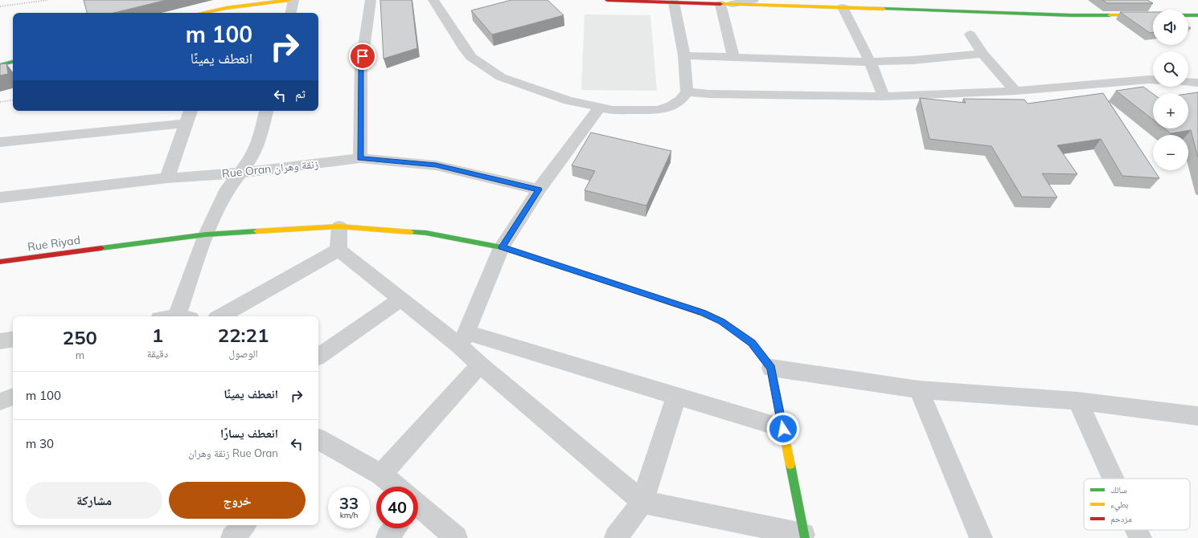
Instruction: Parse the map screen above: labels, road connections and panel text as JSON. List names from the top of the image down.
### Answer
{
  "streets": {
    "main road": ["Rue Riyad"],
    "street": ["Rue Oran زنقة وهران"]
  },
  "legend": ["سالك", "بطيء", "مزدحم"],
  "page": {
    "map_buttons": ["+", "−"],
    "turn": ["100 m", "انعطف يمينًا"],
    "then": "ثم",
    "eta": [
      "22:21",
      "الوصول",
      "1",
      "دقيقة",
      "250",
      "m"
    ],
    "list": [
      {
        "name": "انعطف يمينًا",
        "value": "100 m"
      },
      {
        "name": "انعطف يسارًا",
        "note": "Rue Oran زنقة وهران",
        "value": "30 m"
      }
    ],
    "buttons": ["خروج", "مشاركة"],
    "speed": "33 km/h",
    "limit": "40"
  }
}
